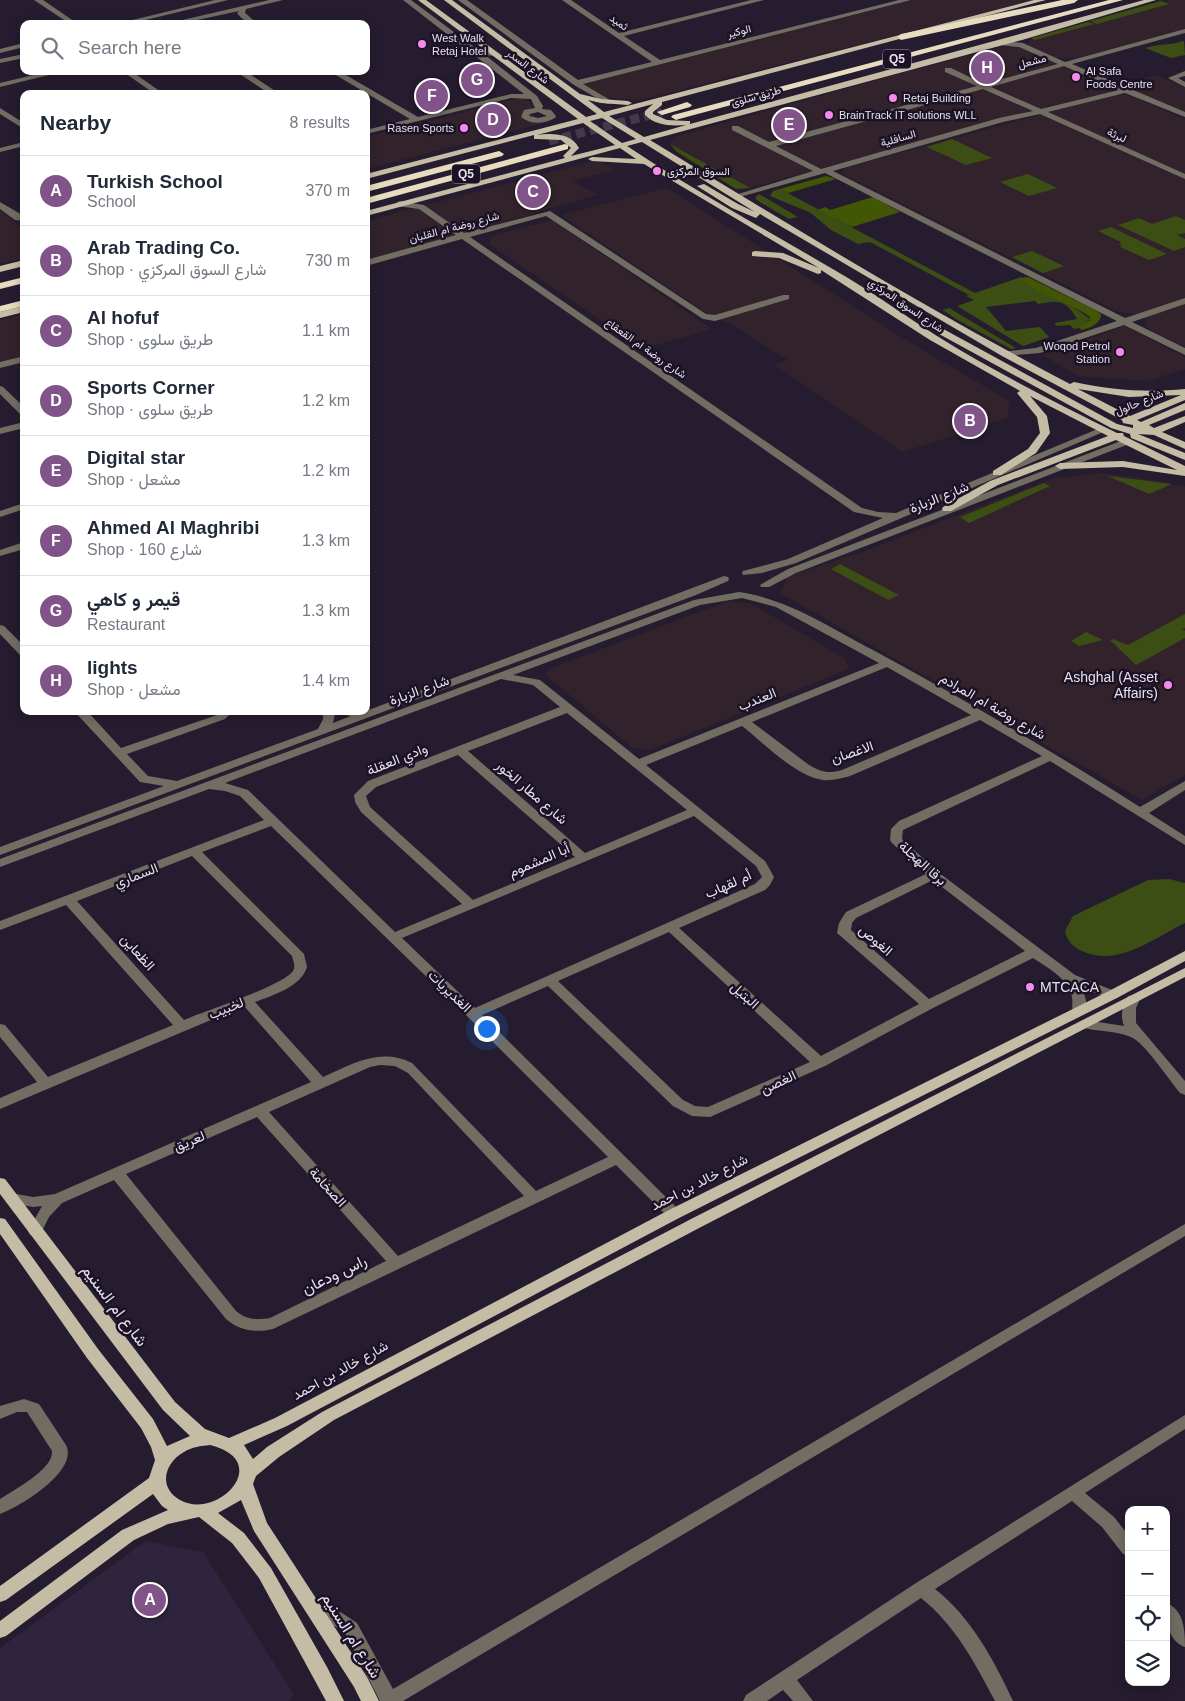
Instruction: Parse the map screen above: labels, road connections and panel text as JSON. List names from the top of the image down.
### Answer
{
  "streets": {
    "highway": ["Q5", "طريق سلوى"],
    "main road": [
      "شارع السدر",
      "شارع السوق المركزي",
      "شارع حالول",
      "شارع خالد بن احمد",
      "شارع ام السنيم"
    ],
    "street": [
      "ثميد",
      "الوكير",
      "مشعل",
      "لبرثة",
      "السافلية",
      "شارع روضة ام القلبان",
      "شارع روضة ام القعقاع",
      "شارع الزبارة",
      "العندب",
      "شارع روضة ام المرادم",
      "الاغصان",
      "وادي العقلة",
      "شارع مطار الخور",
      "أبا المشموم",
      "برقا الهجلة",
      "السماري",
      "أم لقهاب",
      "الغوص",
      "الظعاين",
      "الغديريات",
      "البتيل",
      "لخبيب",
      "الغصن",
      "لعريق",
      "الصخامة",
      "راس ودعان"
    ]
  },
  "crossings": [
    ["ثميد", "الوكير"],
    ["الوكير", "شارع السدر"],
    ["مشعل", "لبرثة"],
    ["شارع السدر", "طريق سلوى"],
    ["شارع السدر", "شارع السوق المركزي"],
    ["طريق سلوى", "شارع السوق المركزي"],
    ["لبرثة", "السافلية"],
    ["السافلية", "شارع السوق المركزي"],
    ["شارع روضة ام القلبان", "شارع روضة ام القعقاع"],
    ["شارع السوق المركزي", "شارع حالول"],
    ["شارع السوق المركزي", "شارع الزبارة"],
    ["شارع روضة ام القعقاع", "شارع الزبارة"],
    ["شارع حالول", "شارع الزبارة"],
    ["شارع الزبارة", "شارع روضة ام المرادم"],
    ["شارع الزبارة", "أم لقهاب"],
    ["العندب", "شارع روضة ام المرادم"],
    ["العندب", "الاغصان"],
    ["العندب", "أم لقهاب"],
    ["شارع روضة ام المرادم", "الاغصان"],
    ["شارع روضة ام المرادم", "برقا الهجلة"],
    ["وادي العقلة", "شارع مطار الخور"],
    ["وادي العقلة", "أبا المشموم"],
    ["وادي العقلة", "أم لقهاب"],
    ["شارع مطار الخور", "أبا المشموم"],
    ["أبا المشموم", "أم لقهاب"],
    ["أبا المشموم", "الغديريات"],
    ["برقا الهجلة", "الغوص"],
    ["برقا الهجلة", "الغصن"],
    ["برقا الهجلة", "شارع خالد بن احمد"],
    ["السماري", "الظعاين"],
    ["السماري", "الغديريات"],
    ["السماري", "لخبيب"],
    ["أم لقهاب", "الغديريات"],
    ["أم لقهاب", "البتيل"],
    ["أم لقهاب", "الغصن"],
    ["الغوص", "الغصن"],
    ["الظعاين", "لخبيب"],
    ["الغديريات", "شارع خالد بن احمد"],
    ["الغديريات", "راس ودعان"],
    ["البتيل", "الغصن"],
    ["لعريق", "الصخامة"],
    ["لعريق", "راس ودعان"],
    ["لعريق", "شارع ام السنيم"],
    ["شارع خالد بن احمد", "شارع ام السنيم"],
    ["الصخامة", "راس ودعان"]
  ],
  "places": [
    "West Walk Retaj Hotel",
    "Al Safa Foods Centre",
    "Retaj Building",
    "BrainTrack IT solutions WLL",
    "Rasen Sports",
    "السوق المركزى",
    "Woqod Petrol Station",
    "Ashghal (Asset Affairs)",
    "MTCACA"
  ],
  "page": {
    "search": "Search here",
    "pins": [
      "H",
      "G",
      "F",
      "D",
      "E",
      "C",
      "B",
      "A"
    ],
    "heading": ["Nearby", "8 results"],
    "list": [
      {
        "mark": "A",
        "name": "Turkish School",
        "note": "School",
        "value": "370 m"
      },
      {
        "mark": "B",
        "name": "Arab Trading Co.",
        "note": "Shop · شارع السوق المركزي",
        "value": "730 m"
      },
      {
        "mark": "C",
        "name": "Al hofuf",
        "note": "Shop · طريق سلوى",
        "value": "1.1 km"
      },
      {
        "mark": "D",
        "name": "Sports Corner",
        "note": "Shop · طريق سلوى",
        "value": "1.2 km"
      },
      {
        "mark": "E",
        "name": "Digital star",
        "note": "Shop · مشعل",
        "value": "1.2 km"
      },
      {
        "mark": "F",
        "name": "Ahmed Al Maghribi",
        "note": "Shop · شارع 160",
        "value": "1.3 km"
      },
      {
        "mark": "G",
        "name": "قيمر و كاهي",
        "note": "Restaurant",
        "value": "1.3 km"
      },
      {
        "mark": "H",
        "name": "lights",
        "note": "Shop · مشعل",
        "value": "1.4 km"
      }
    ],
    "map_buttons": ["+", "−"]
  }
}
